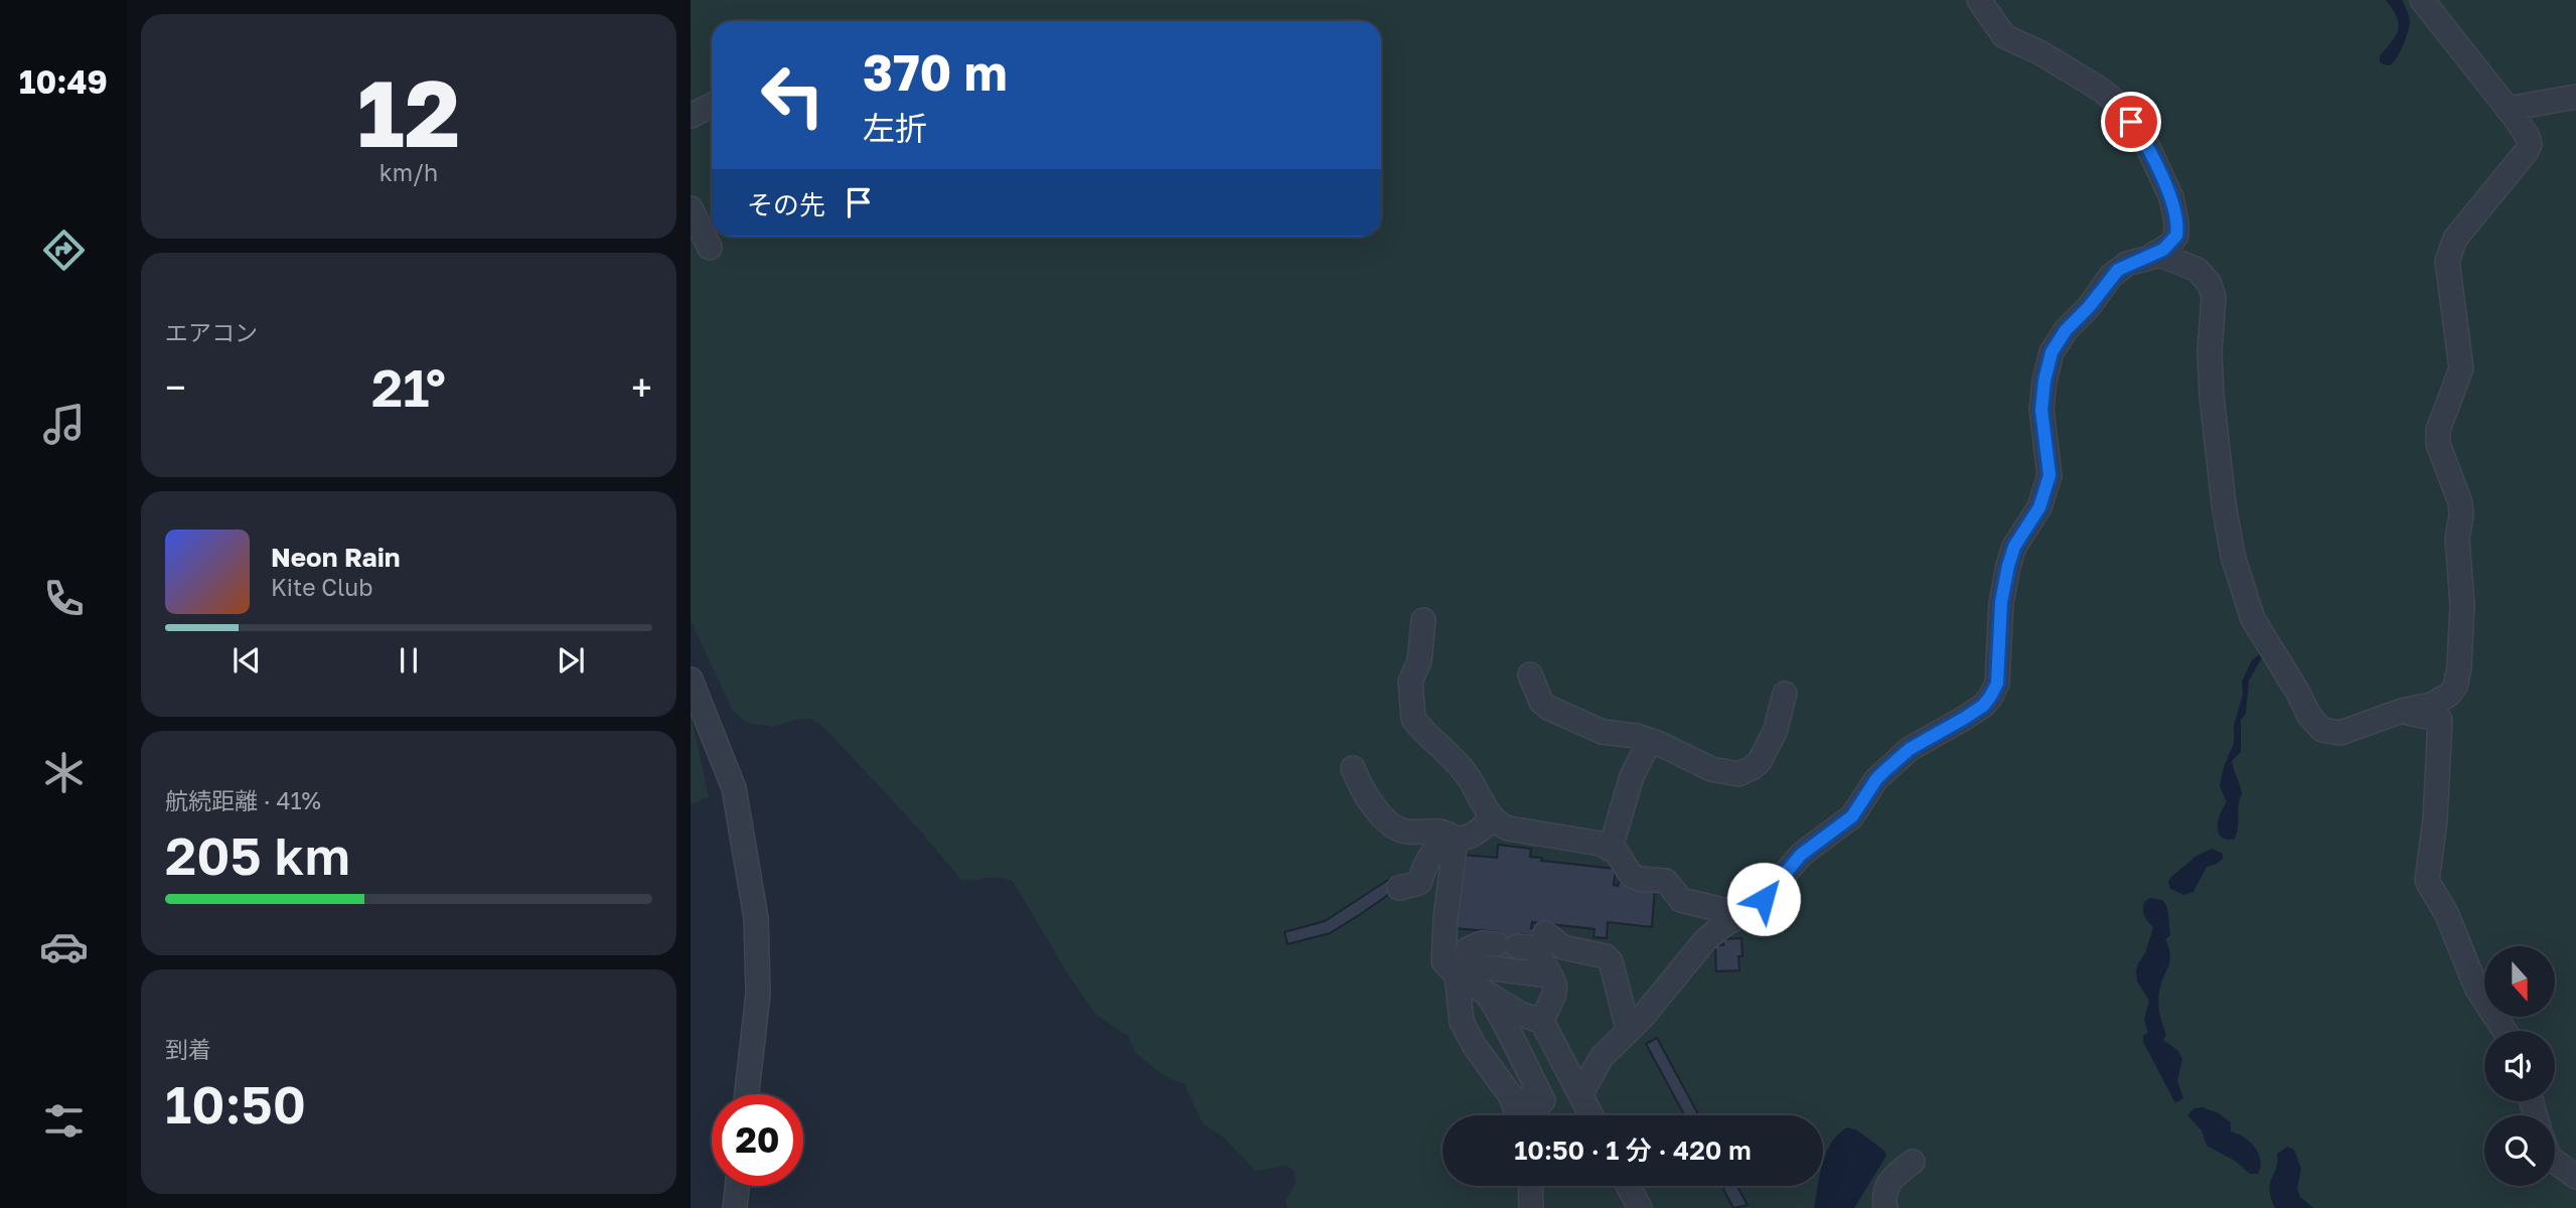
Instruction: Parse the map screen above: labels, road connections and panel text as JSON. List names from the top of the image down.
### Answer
{
  "north": "bottom",
  "page": {
    "tabs": "10:49",
    "tile": [
      ["12", "km/h"],
      "エアコン",
      ["航続距離 · 41%", "205 km"],
      ["到着", "10:50"]
    ],
    "turn": ["370 m", "左折"],
    "then": "その先",
    "heat": ["−", "21°", "+"],
    "song": ["Neon Rain", "Kite Club"],
    "limit": "20",
    "trip": "10:50 · 1 分 · 420 m"
  }
}
